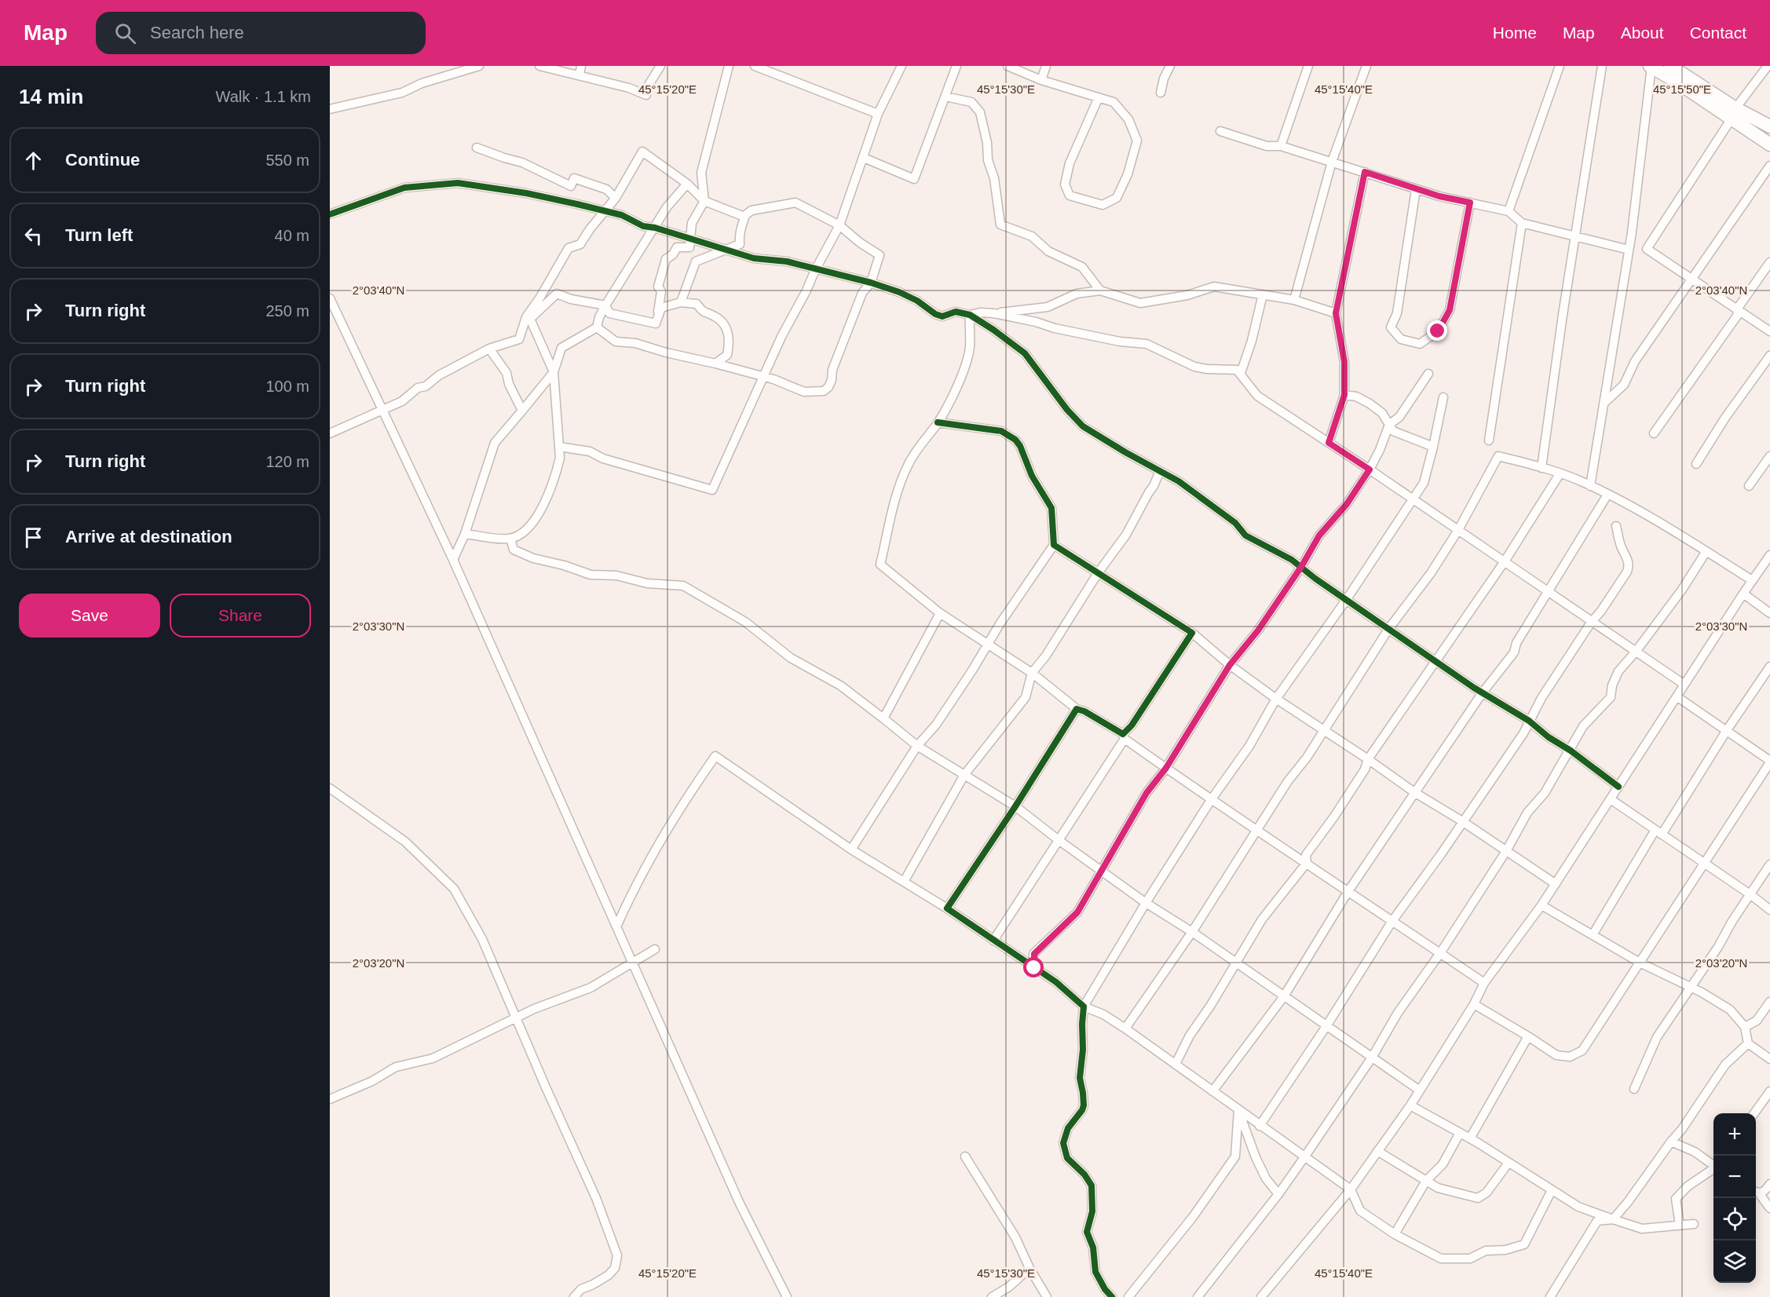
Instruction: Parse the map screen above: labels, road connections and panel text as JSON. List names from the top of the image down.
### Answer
{
  "page": {
    "header": "Map",
    "search": "Search here",
    "nav": [
      "Home",
      "Map",
      "About",
      "Contact"
    ],
    "heading": ["14 min", "Walk · 1.1 km"],
    "list": [
      ["Continue", "550 m"],
      ["Turn left", "40 m"],
      ["Turn right", "250 m"],
      ["Turn right", "100 m"],
      ["Turn right", "120 m"],
      "Arrive at destination"
    ],
    "buttons": ["Save", "Share"],
    "map_buttons": ["+", "−"]
  },
  "coordinates": [
    "45°15'20\"E",
    "45°15'30\"E",
    "45°15'40\"E",
    "45°15'50\"E",
    "2°03'40\"N",
    "2°03'30\"N",
    "2°03'20\"N"
  ]
}
